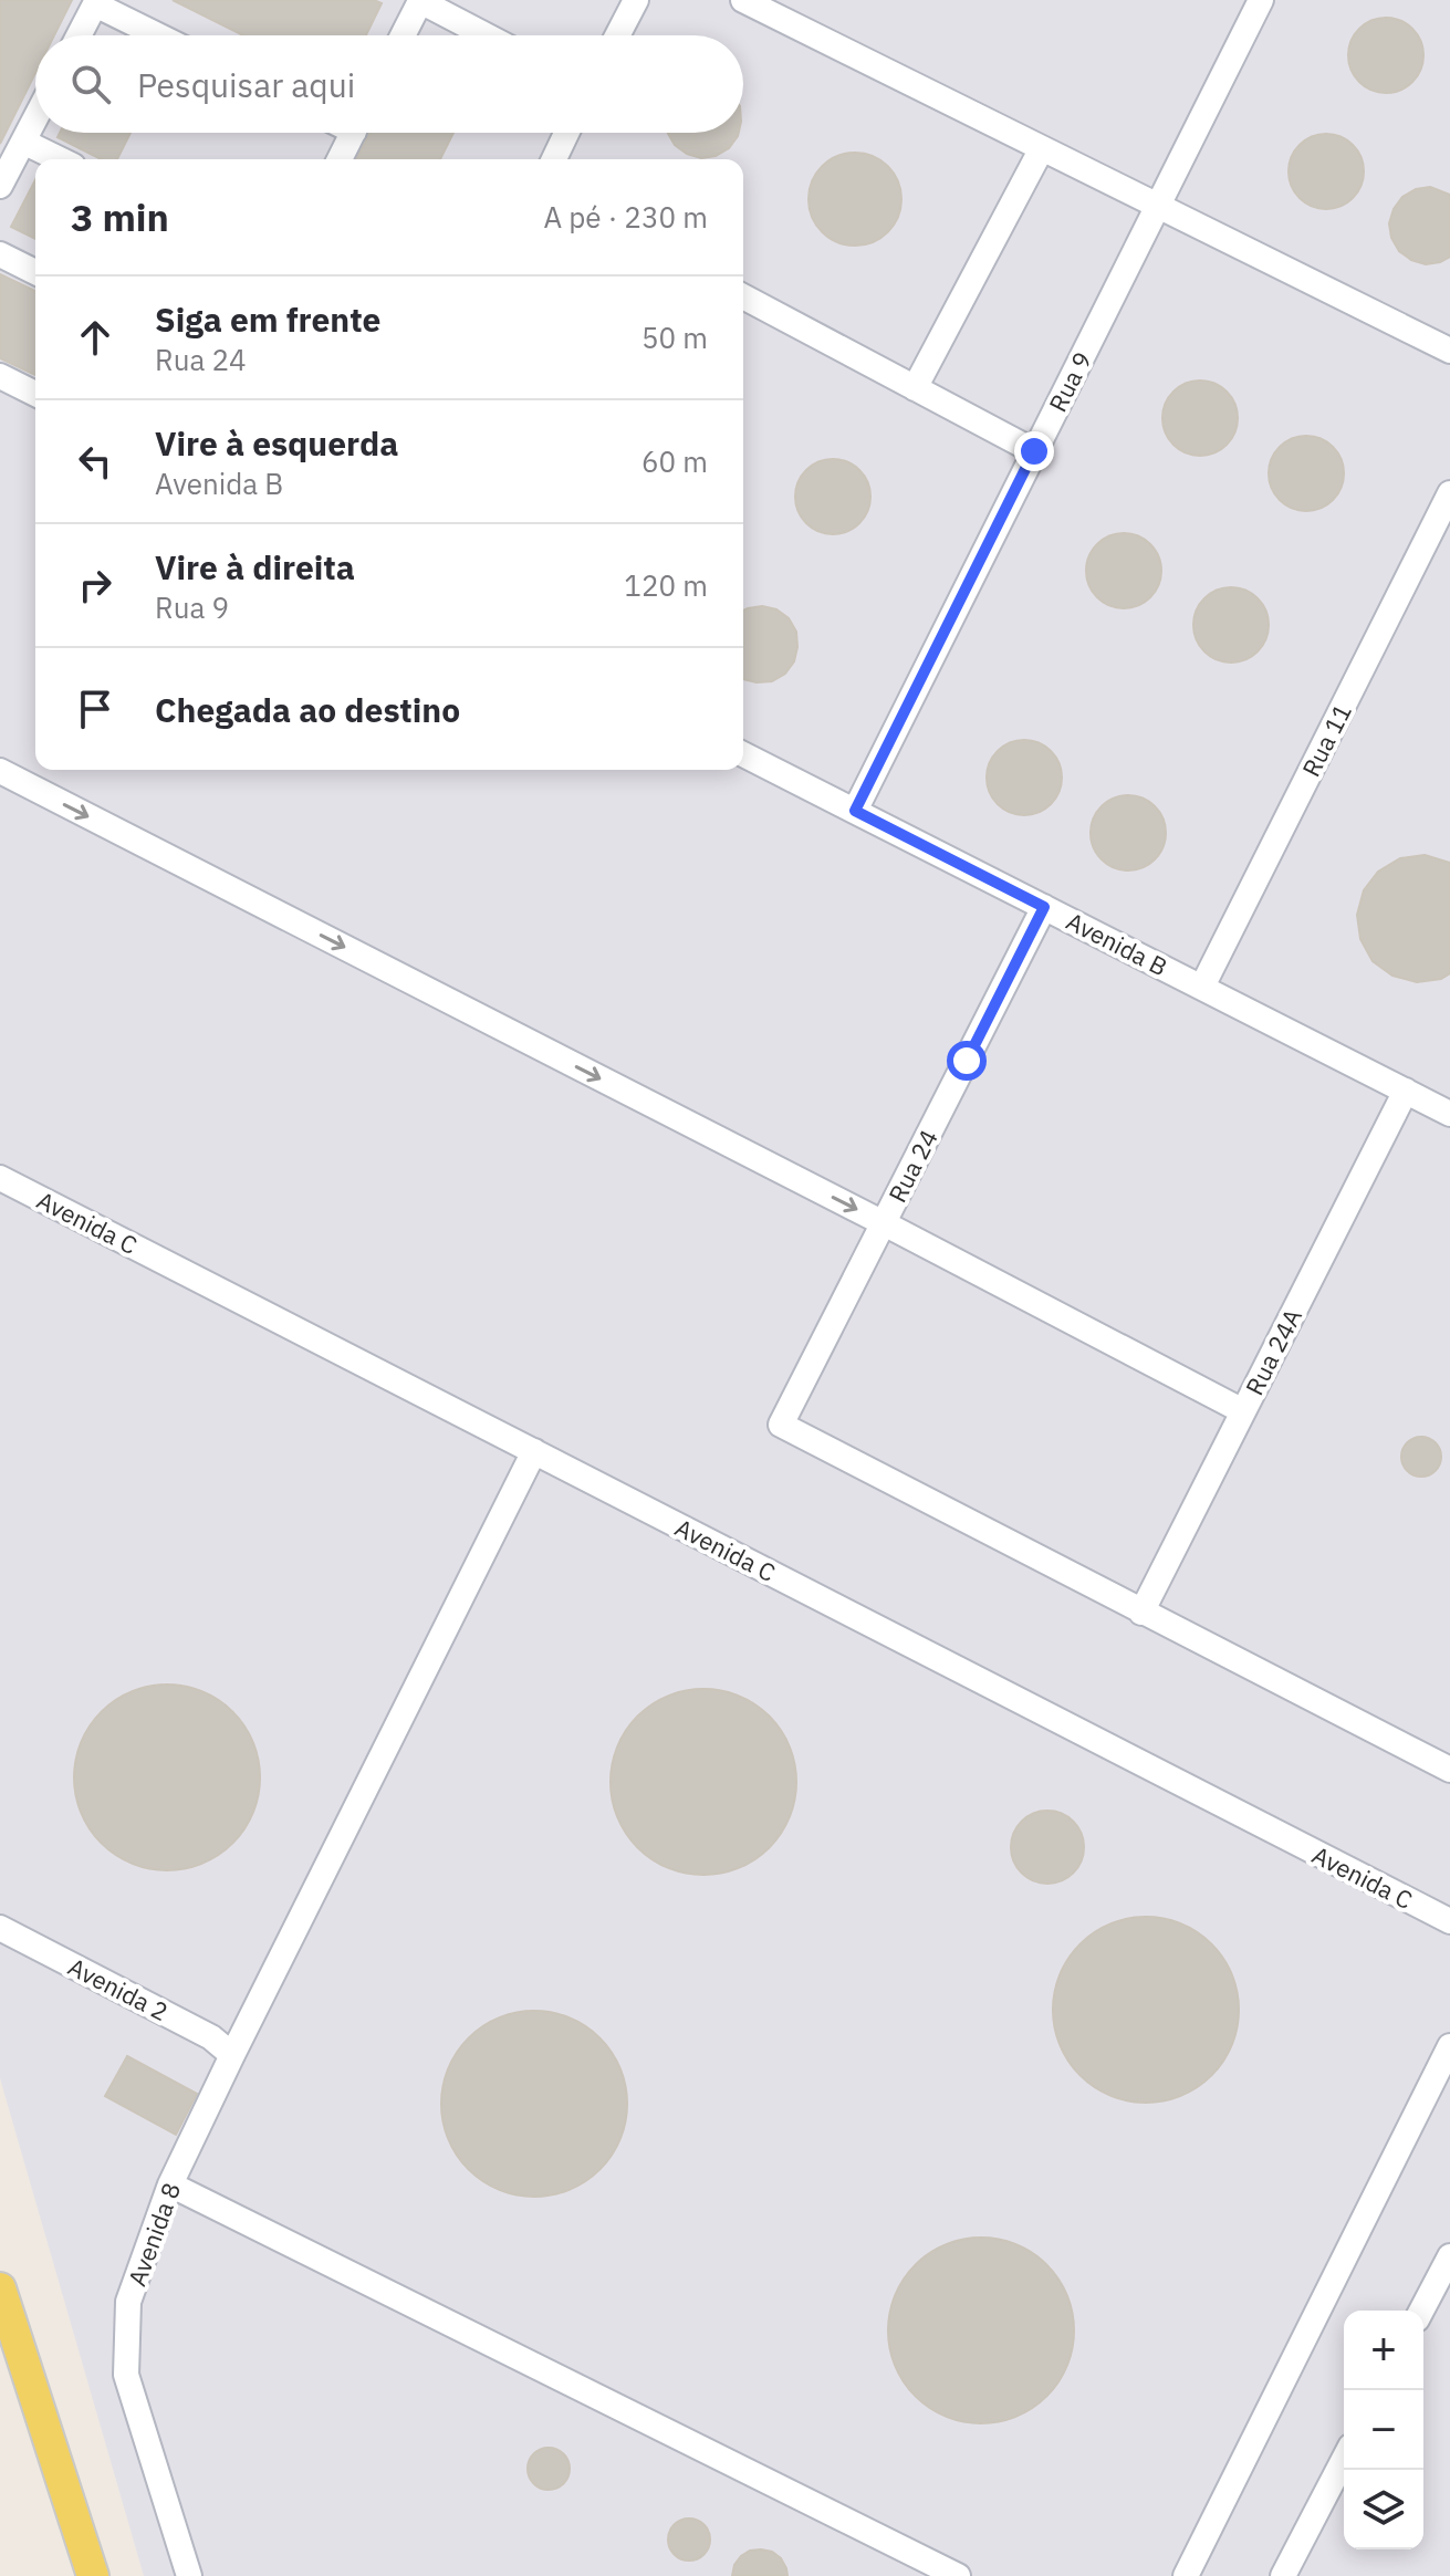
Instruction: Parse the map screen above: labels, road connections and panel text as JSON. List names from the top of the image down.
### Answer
{
  "streets": {
    "lane": [
      "Rua 9",
      "Rua 11",
      "Avenida B",
      "Rua 24",
      "Avenida C",
      "Rua 24A",
      "Avenida 2",
      "Avenida 8"
    ]
  },
  "crossings": [
    ["Rua 9", "Avenida B"],
    ["Rua 11", "Avenida B"],
    ["Avenida B", "Rua 24"],
    ["Avenida B", "Rua 24A"],
    ["Rua 24", "Rua 24A"],
    ["Avenida C", "Avenida 8"],
    ["Avenida 2", "Avenida 8"]
  ],
  "page": {
    "search": "Pesquisar aqui",
    "heading": ["3 min", "A pé · 230 m"],
    "list": [
      ["Siga em frente", "Rua 24", "50 m"],
      ["Vire à esquerda", "Avenida B", "60 m"],
      ["Vire à direita", "Rua 9", "120 m"],
      "Chegada ao destino"
    ],
    "map_buttons": ["+", "−"]
  }
}
